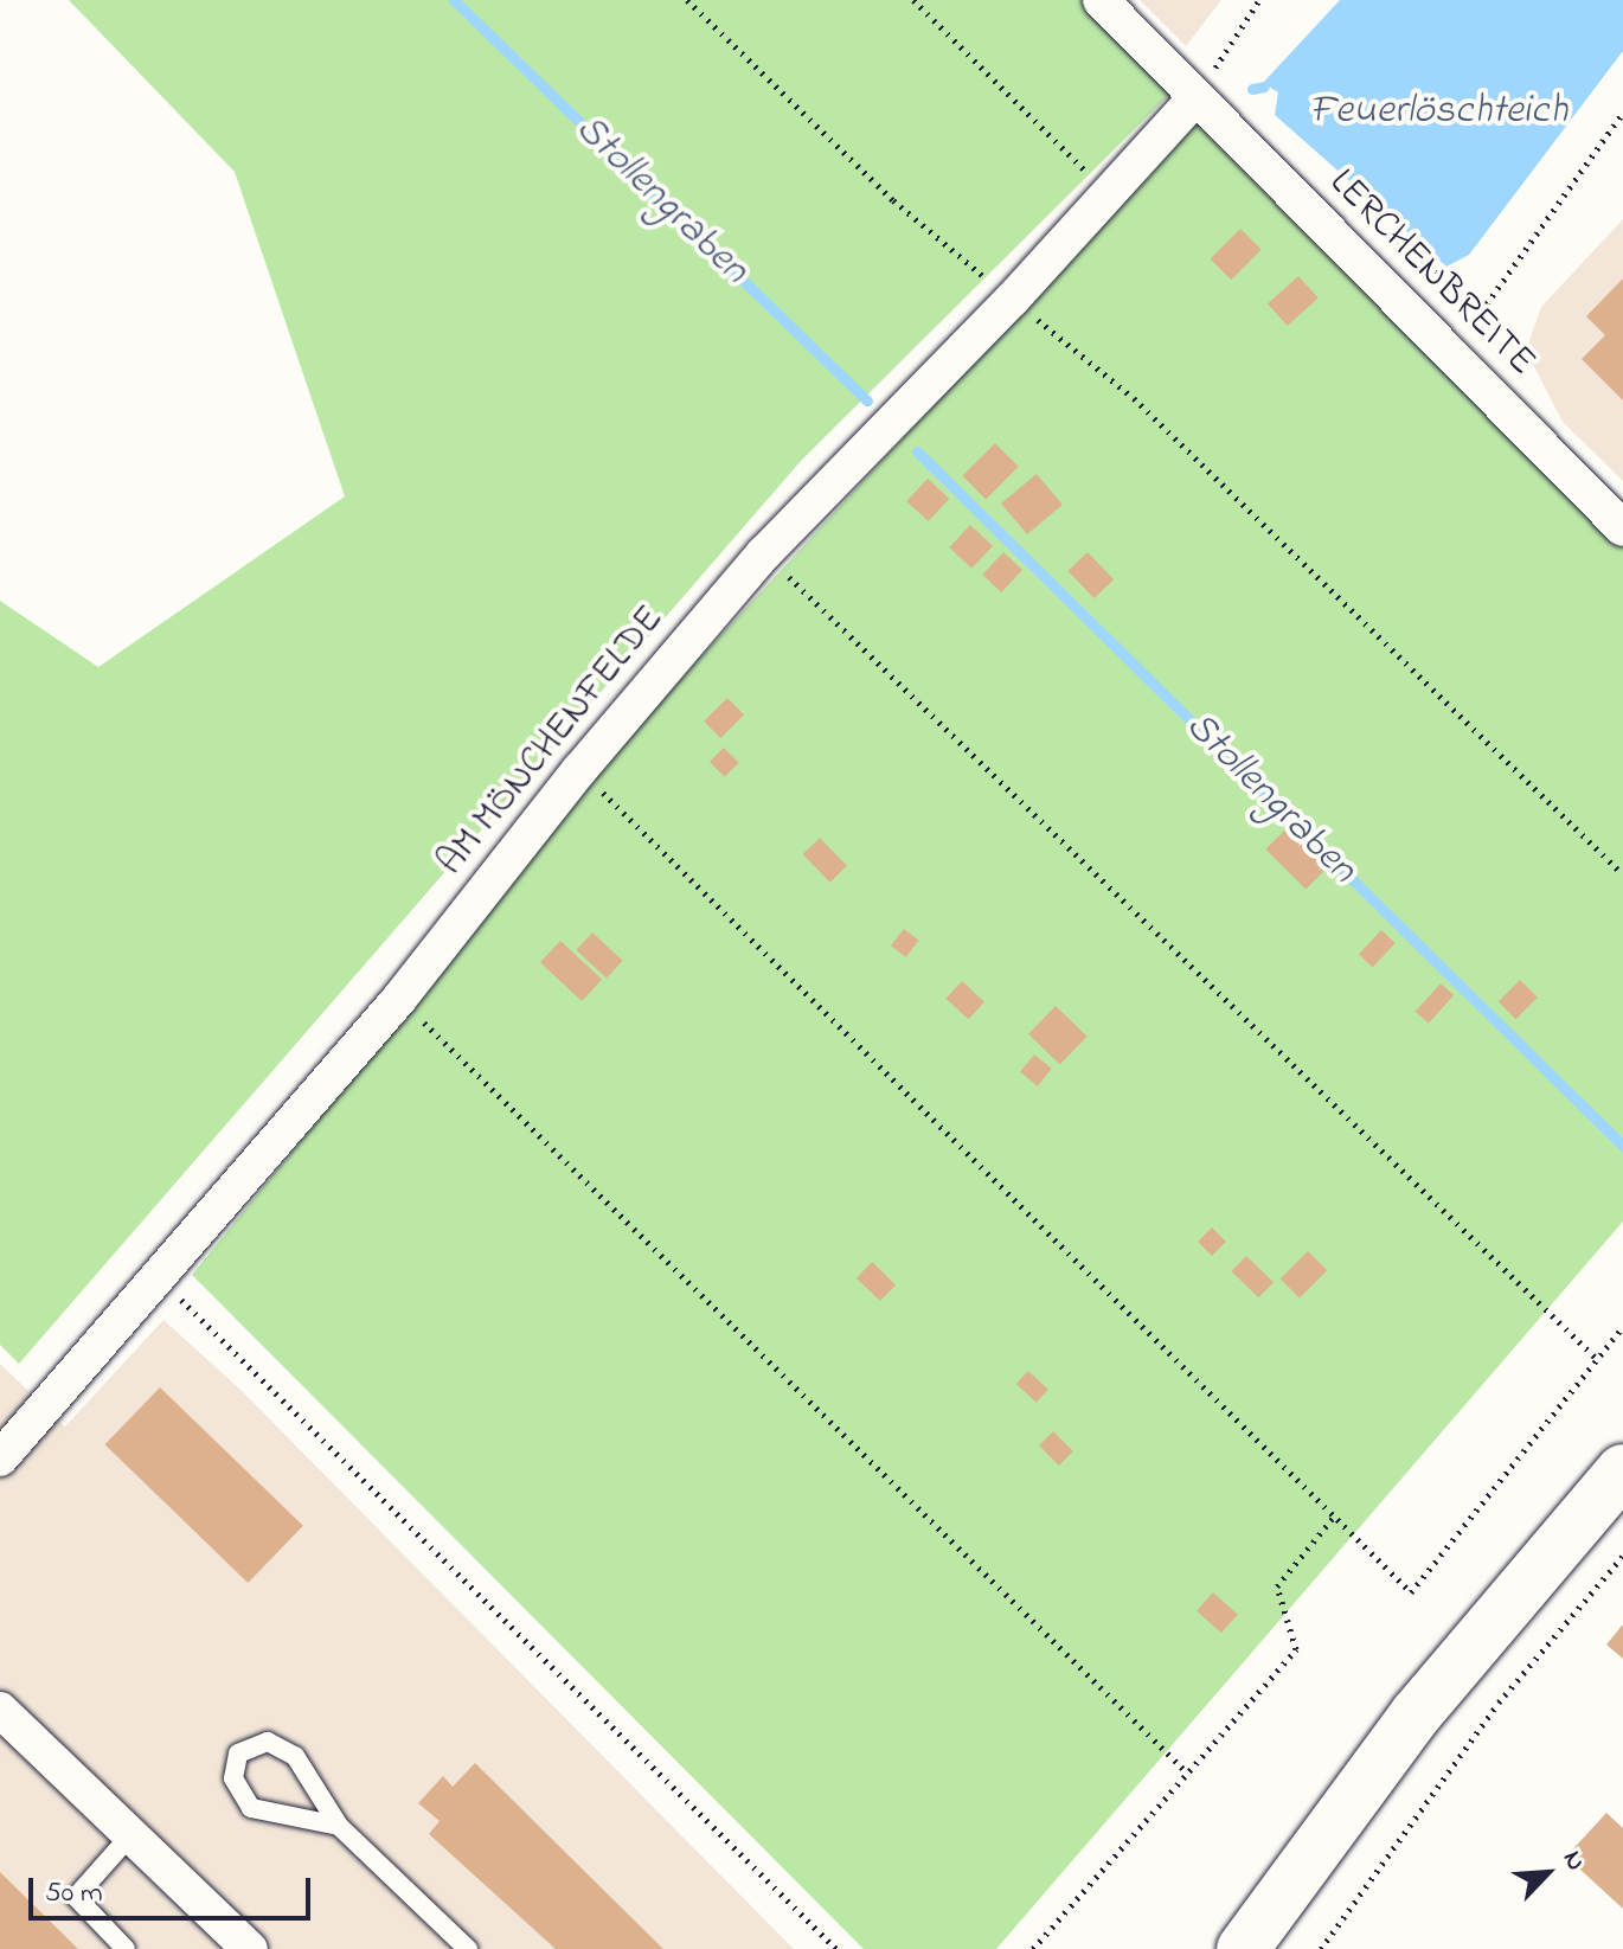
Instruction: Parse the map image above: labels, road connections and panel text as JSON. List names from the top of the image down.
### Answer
{
  "streets": {
    "street": ["LERCHENBREITE", "AM MÖNCHENFELDE"]
  },
  "crossings": [
    ["LERCHENBREITE", "AM MÖNCHENFELDE"]
  ],
  "water": ["Feuerlöschteich", "Stollengraben"],
  "scale_bar": "50 m",
  "north": "top right"
}
